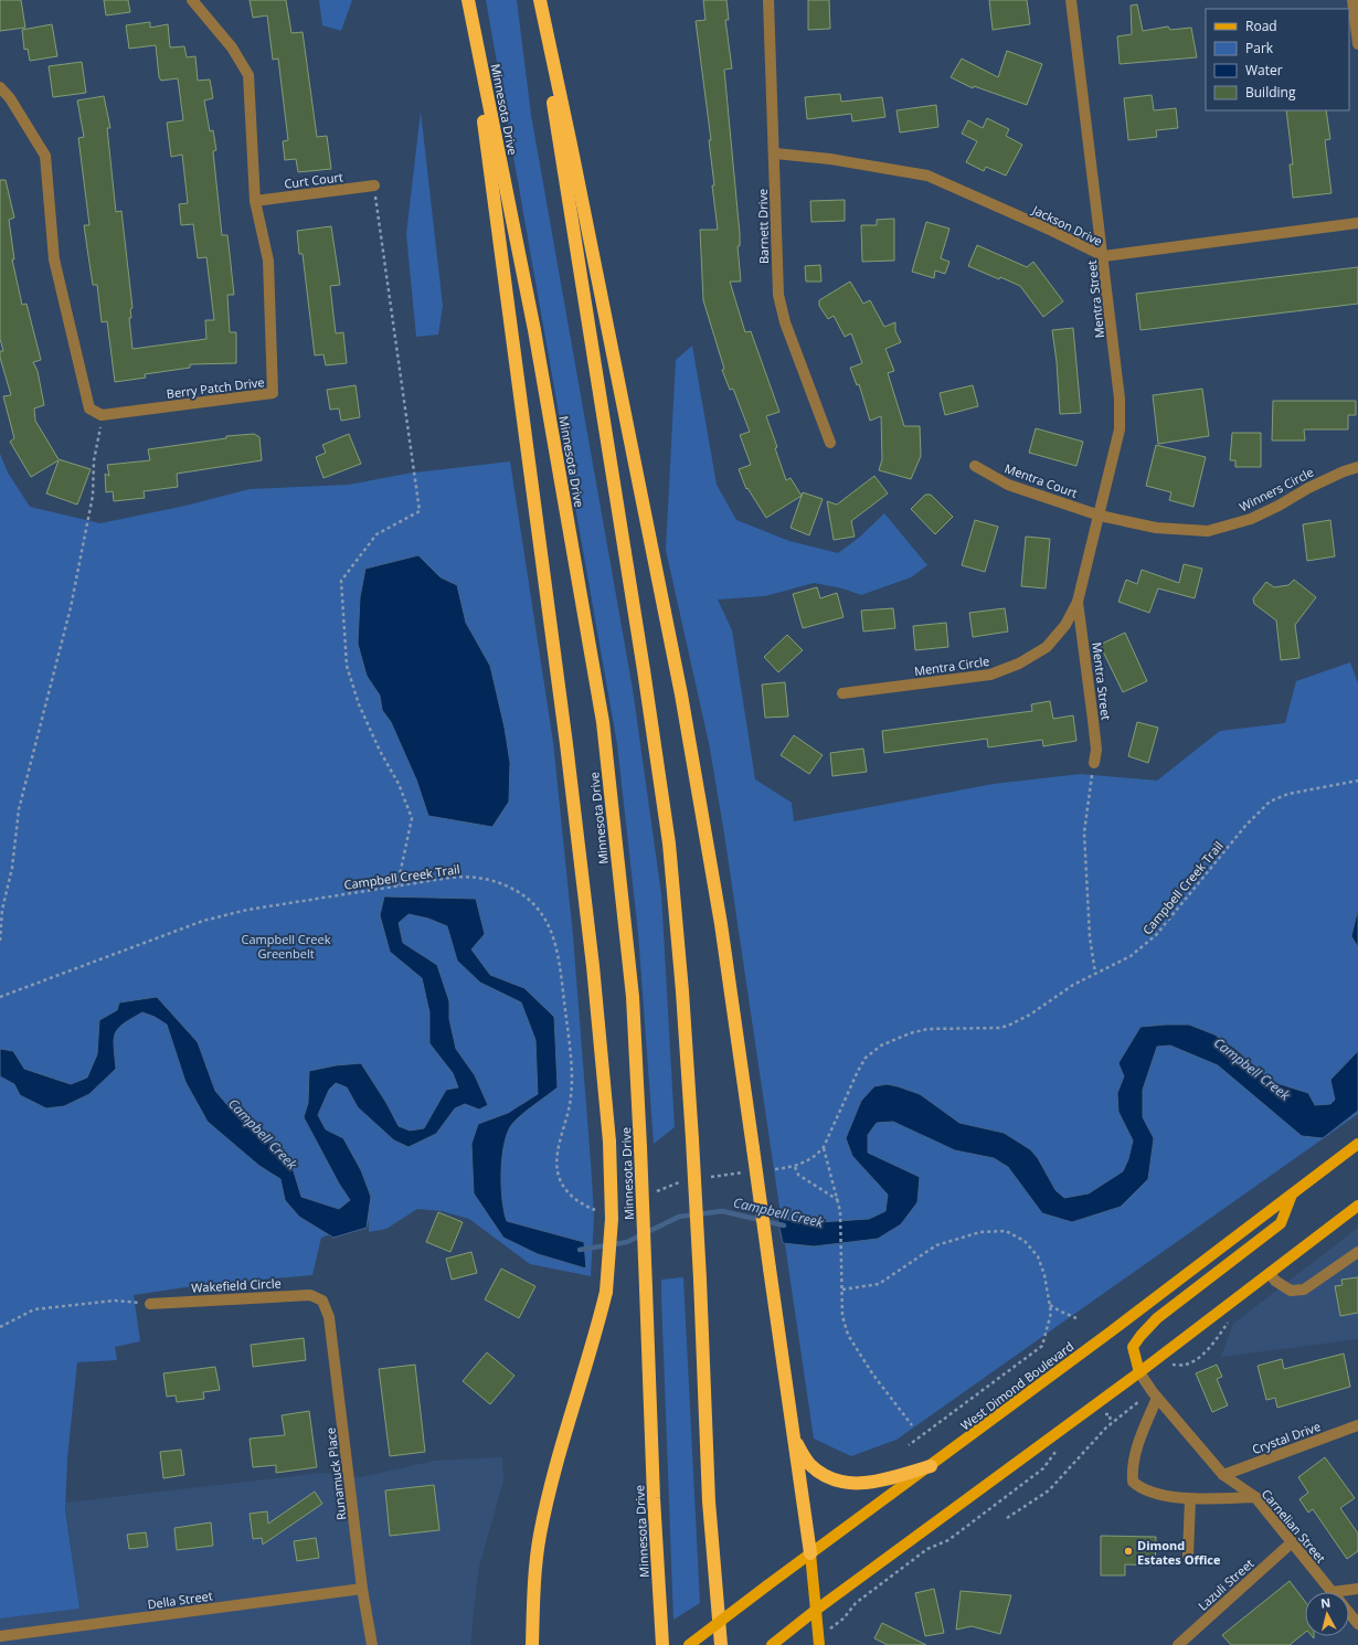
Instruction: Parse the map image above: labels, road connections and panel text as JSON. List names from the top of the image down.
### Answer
{
  "streets": {
    "highway": ["Minnesota Drive"],
    "main road": ["West Dimond Boulevard"],
    "street": [
      "Curt Court",
      "Jackson Drive",
      "Barnett Drive",
      "Mentra Street",
      "Berry Patch Drive",
      "Mentra Court",
      "Winners Circle",
      "Mentra Circle",
      "Wakefield Circle",
      "Crystal Drive",
      "Runamuck Place",
      "Carnelian Street",
      "Lazuli Street",
      "Della Street"
    ],
    "path": ["Campbell Creek Trail"]
  },
  "crossings": [
    ["Curt Court", "Berry Patch Drive"],
    ["Jackson Drive", "Barnett Drive"],
    ["Jackson Drive", "Mentra Street"],
    ["Mentra Street", "Mentra Court"],
    ["Mentra Street", "Winners Circle"],
    ["Mentra Street", "Mentra Circle"],
    ["Mentra Court", "Winners Circle"],
    ["Mentra Court", "Mentra Circle"],
    ["Winners Circle", "Mentra Circle"],
    ["Wakefield Circle", "Runamuck Place"],
    ["Crystal Drive", "Carnelian Street"],
    ["Runamuck Place", "Della Street"],
    ["Carnelian Street", "Lazuli Street"]
  ],
  "water": ["Campbell Creek"],
  "parks": ["Campbell Creek Greenbelt"],
  "places": ["Dimond Estates Office"],
  "legend": [
    "Road",
    "Park",
    "Water",
    "Building"
  ],
  "north": "top"
}
